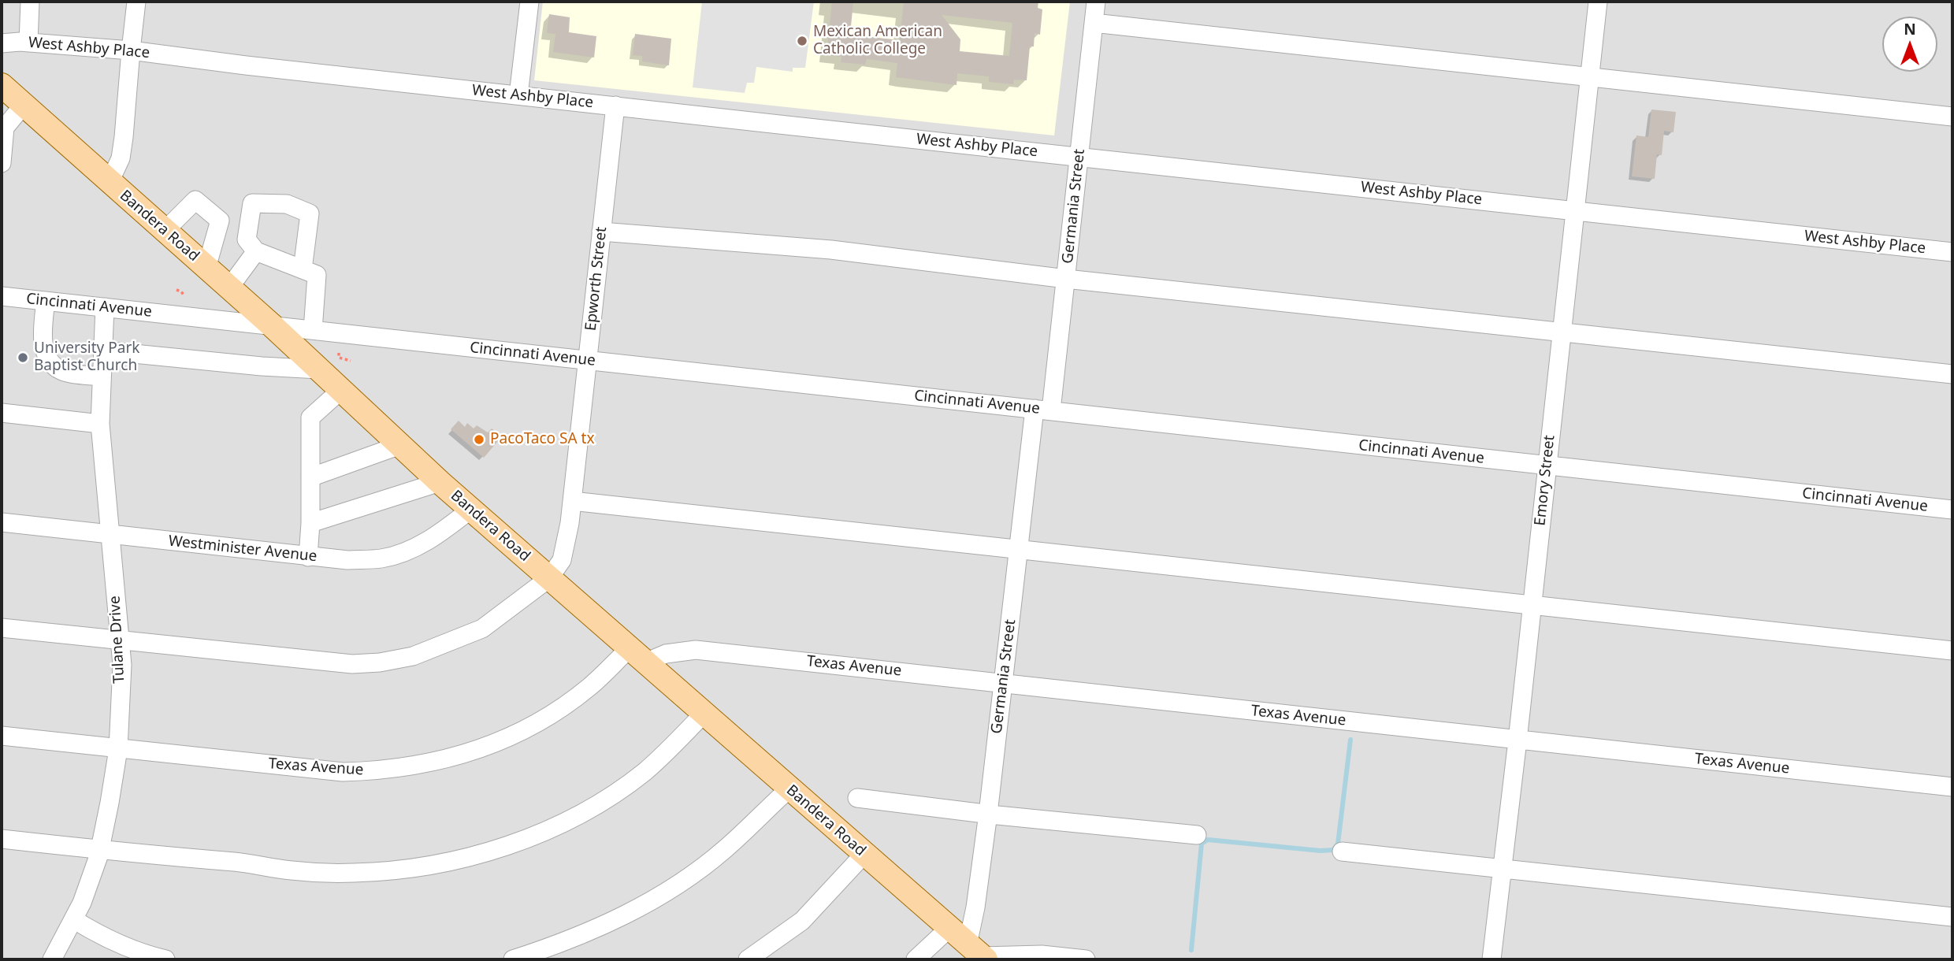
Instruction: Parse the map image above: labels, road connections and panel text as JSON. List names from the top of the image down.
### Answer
{
  "streets": {
    "main road": ["Bandera Road"],
    "street": [
      "West Ashby Place",
      "Germania Street",
      "Epworth Street",
      "Cincinnati Avenue",
      "Emory Street",
      "Westminister Avenue",
      "Tulane Drive",
      "Texas Avenue"
    ]
  },
  "crossings": [
    ["West Ashby Place", "Germania Street"],
    ["West Ashby Place", "Epworth Street"],
    ["West Ashby Place", "Emory Street"],
    ["Germania Street", "Bandera Road"],
    ["Germania Street", "Cincinnati Avenue"],
    ["Germania Street", "Texas Avenue"],
    ["Bandera Road", "Epworth Street"],
    ["Bandera Road", "Cincinnati Avenue"],
    ["Bandera Road", "Westminister Avenue"],
    ["Bandera Road", "Texas Avenue"],
    ["Epworth Street", "Cincinnati Avenue"],
    ["Cincinnati Avenue", "Emory Street"],
    ["Cincinnati Avenue", "Tulane Drive"],
    ["Emory Street", "Texas Avenue"],
    ["Westminister Avenue", "Tulane Drive"],
    ["Tulane Drive", "Texas Avenue"]
  ],
  "places": ["Mexican American Catholic College", "University Park Baptist Church", "PacoTaco SA tx"],
  "north": "top"
}
